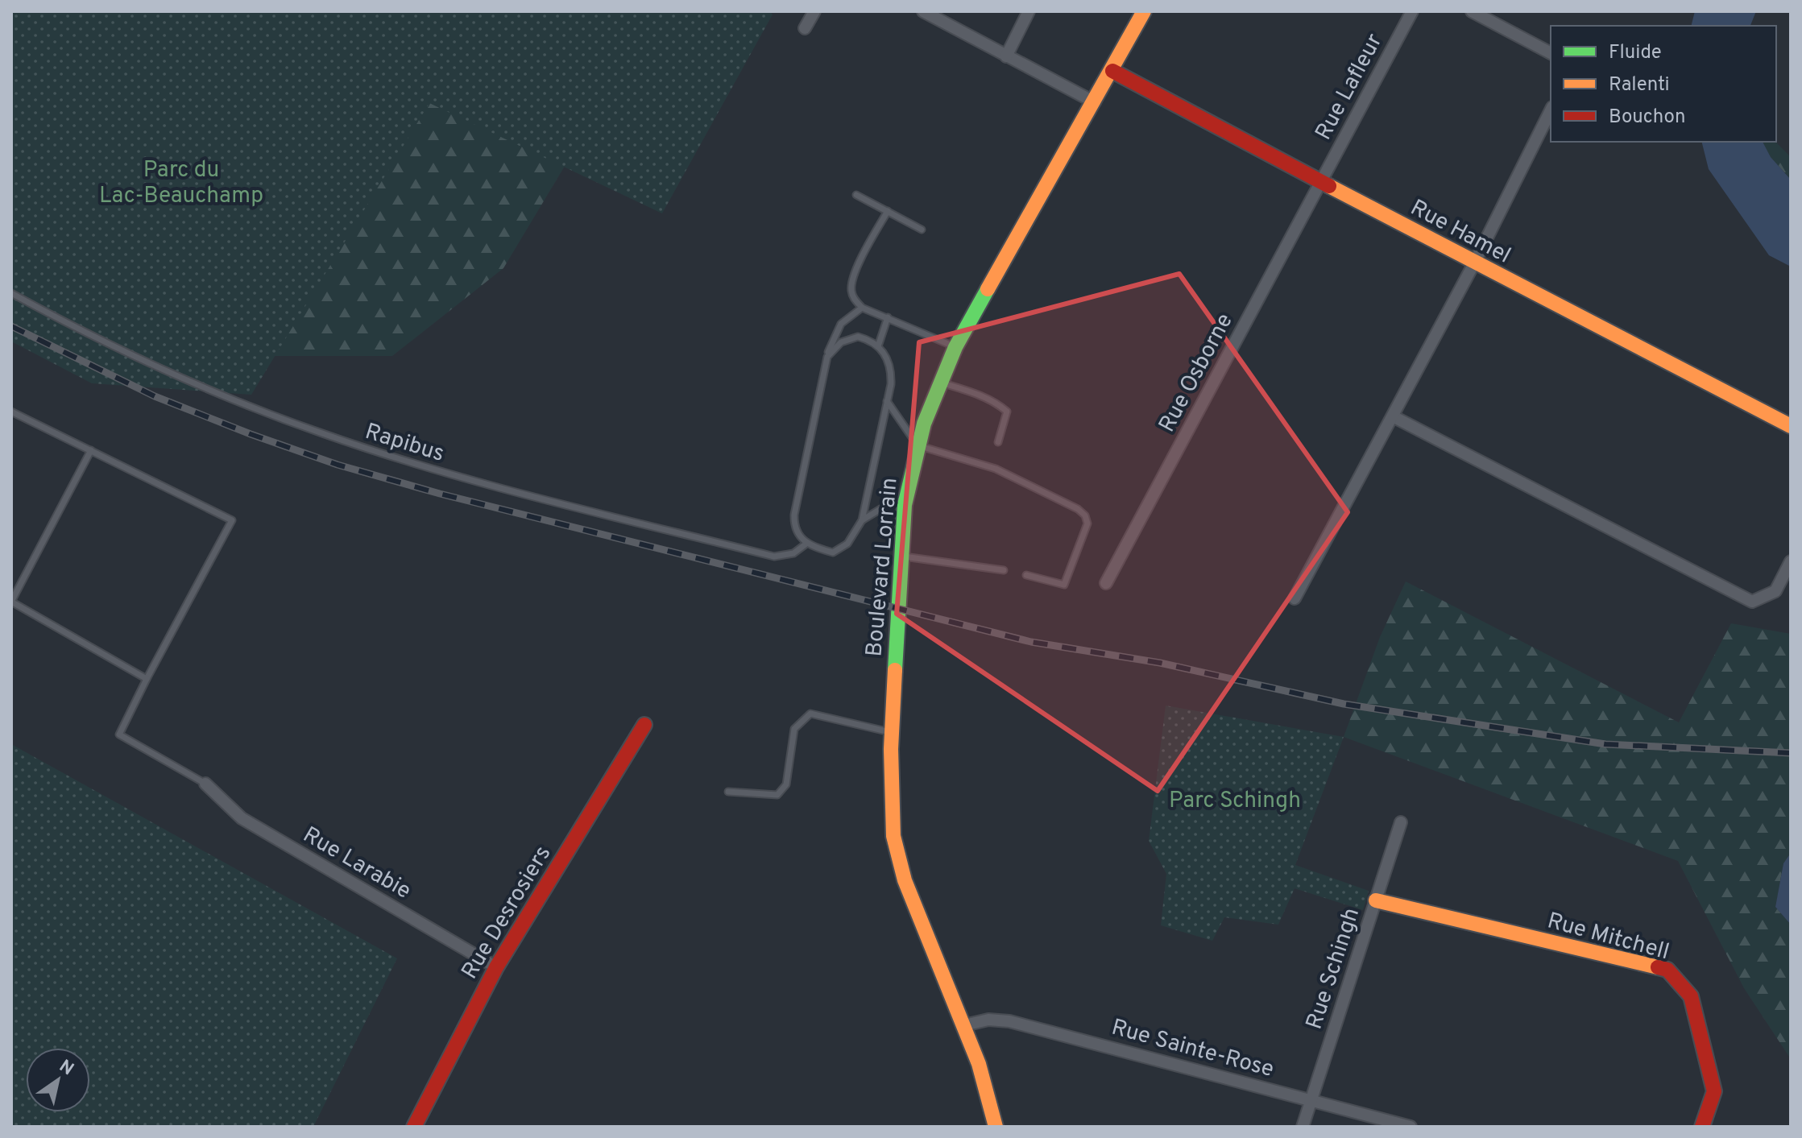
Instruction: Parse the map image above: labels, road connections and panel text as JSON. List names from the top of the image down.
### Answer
{
  "streets": {
    "street": [
      "Rue Lafleur",
      "Rue Hamel",
      "Rue Osborne",
      "Boulevard Lorrain",
      "Rue Larabie",
      "Rue Desrosiers",
      "Rue Mitchell",
      "Rue Schingh",
      "Rue Sainte-Rose"
    ],
    "lane": ["Rapibus"]
  },
  "crossings": [
    ["Rue Lafleur", "Rue Hamel"],
    ["Rue Lafleur", "Rue Osborne"],
    ["Rue Hamel", "Rue Osborne"],
    ["Rue Hamel", "Boulevard Lorrain"],
    ["Boulevard Lorrain", "Rue Sainte-Rose"],
    ["Rue Larabie", "Rue Desrosiers"],
    ["Rue Mitchell", "Rue Schingh"],
    ["Rue Schingh", "Rue Sainte-Rose"]
  ],
  "parks": ["Parc du Lac-Beauchamp", "Parc Schingh"],
  "legend": ["Fluide", "Ralenti", "Bouchon"],
  "north": "top right"
}
